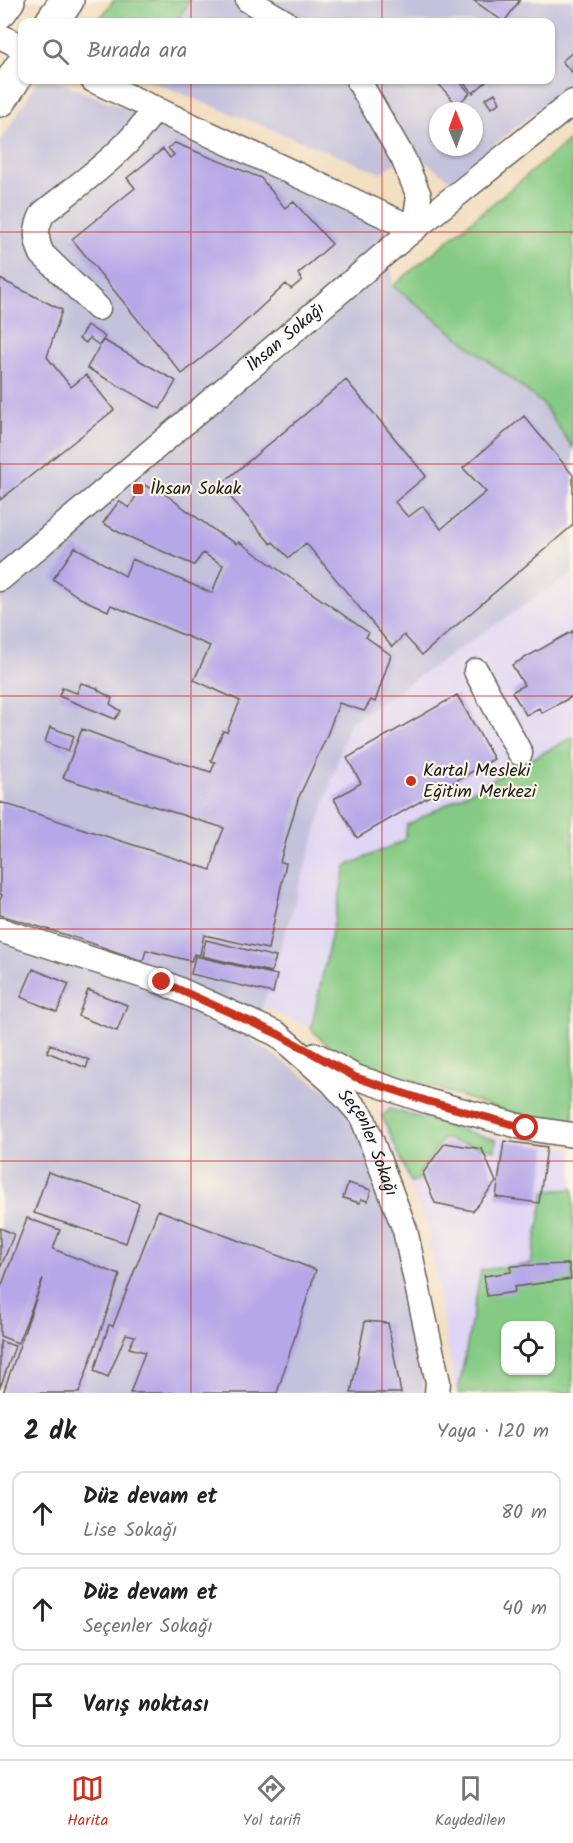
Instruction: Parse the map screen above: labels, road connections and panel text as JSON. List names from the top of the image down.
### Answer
{
  "streets": {
    "street": ["İhsan Sokağı", "Seçenler Sokağı"]
  },
  "places": {
    "transit": ["İhsan Sokak"],
    "other": ["Kartal Mesleki Eğitim Merkezi"]
  },
  "north": "top",
  "page": {
    "search": "Burada ara",
    "heading": ["2 dk", "Yaya · 120 m"],
    "list": [
      ["Düz devam et", "Lise Sokağı", "80 m"],
      ["Düz devam et", "Seçenler Sokağı", "40 m"],
      "Varış noktası"
    ],
    "nav": ["Harita", "Yol tarifi", "Kaydedilen"]
  }
}
